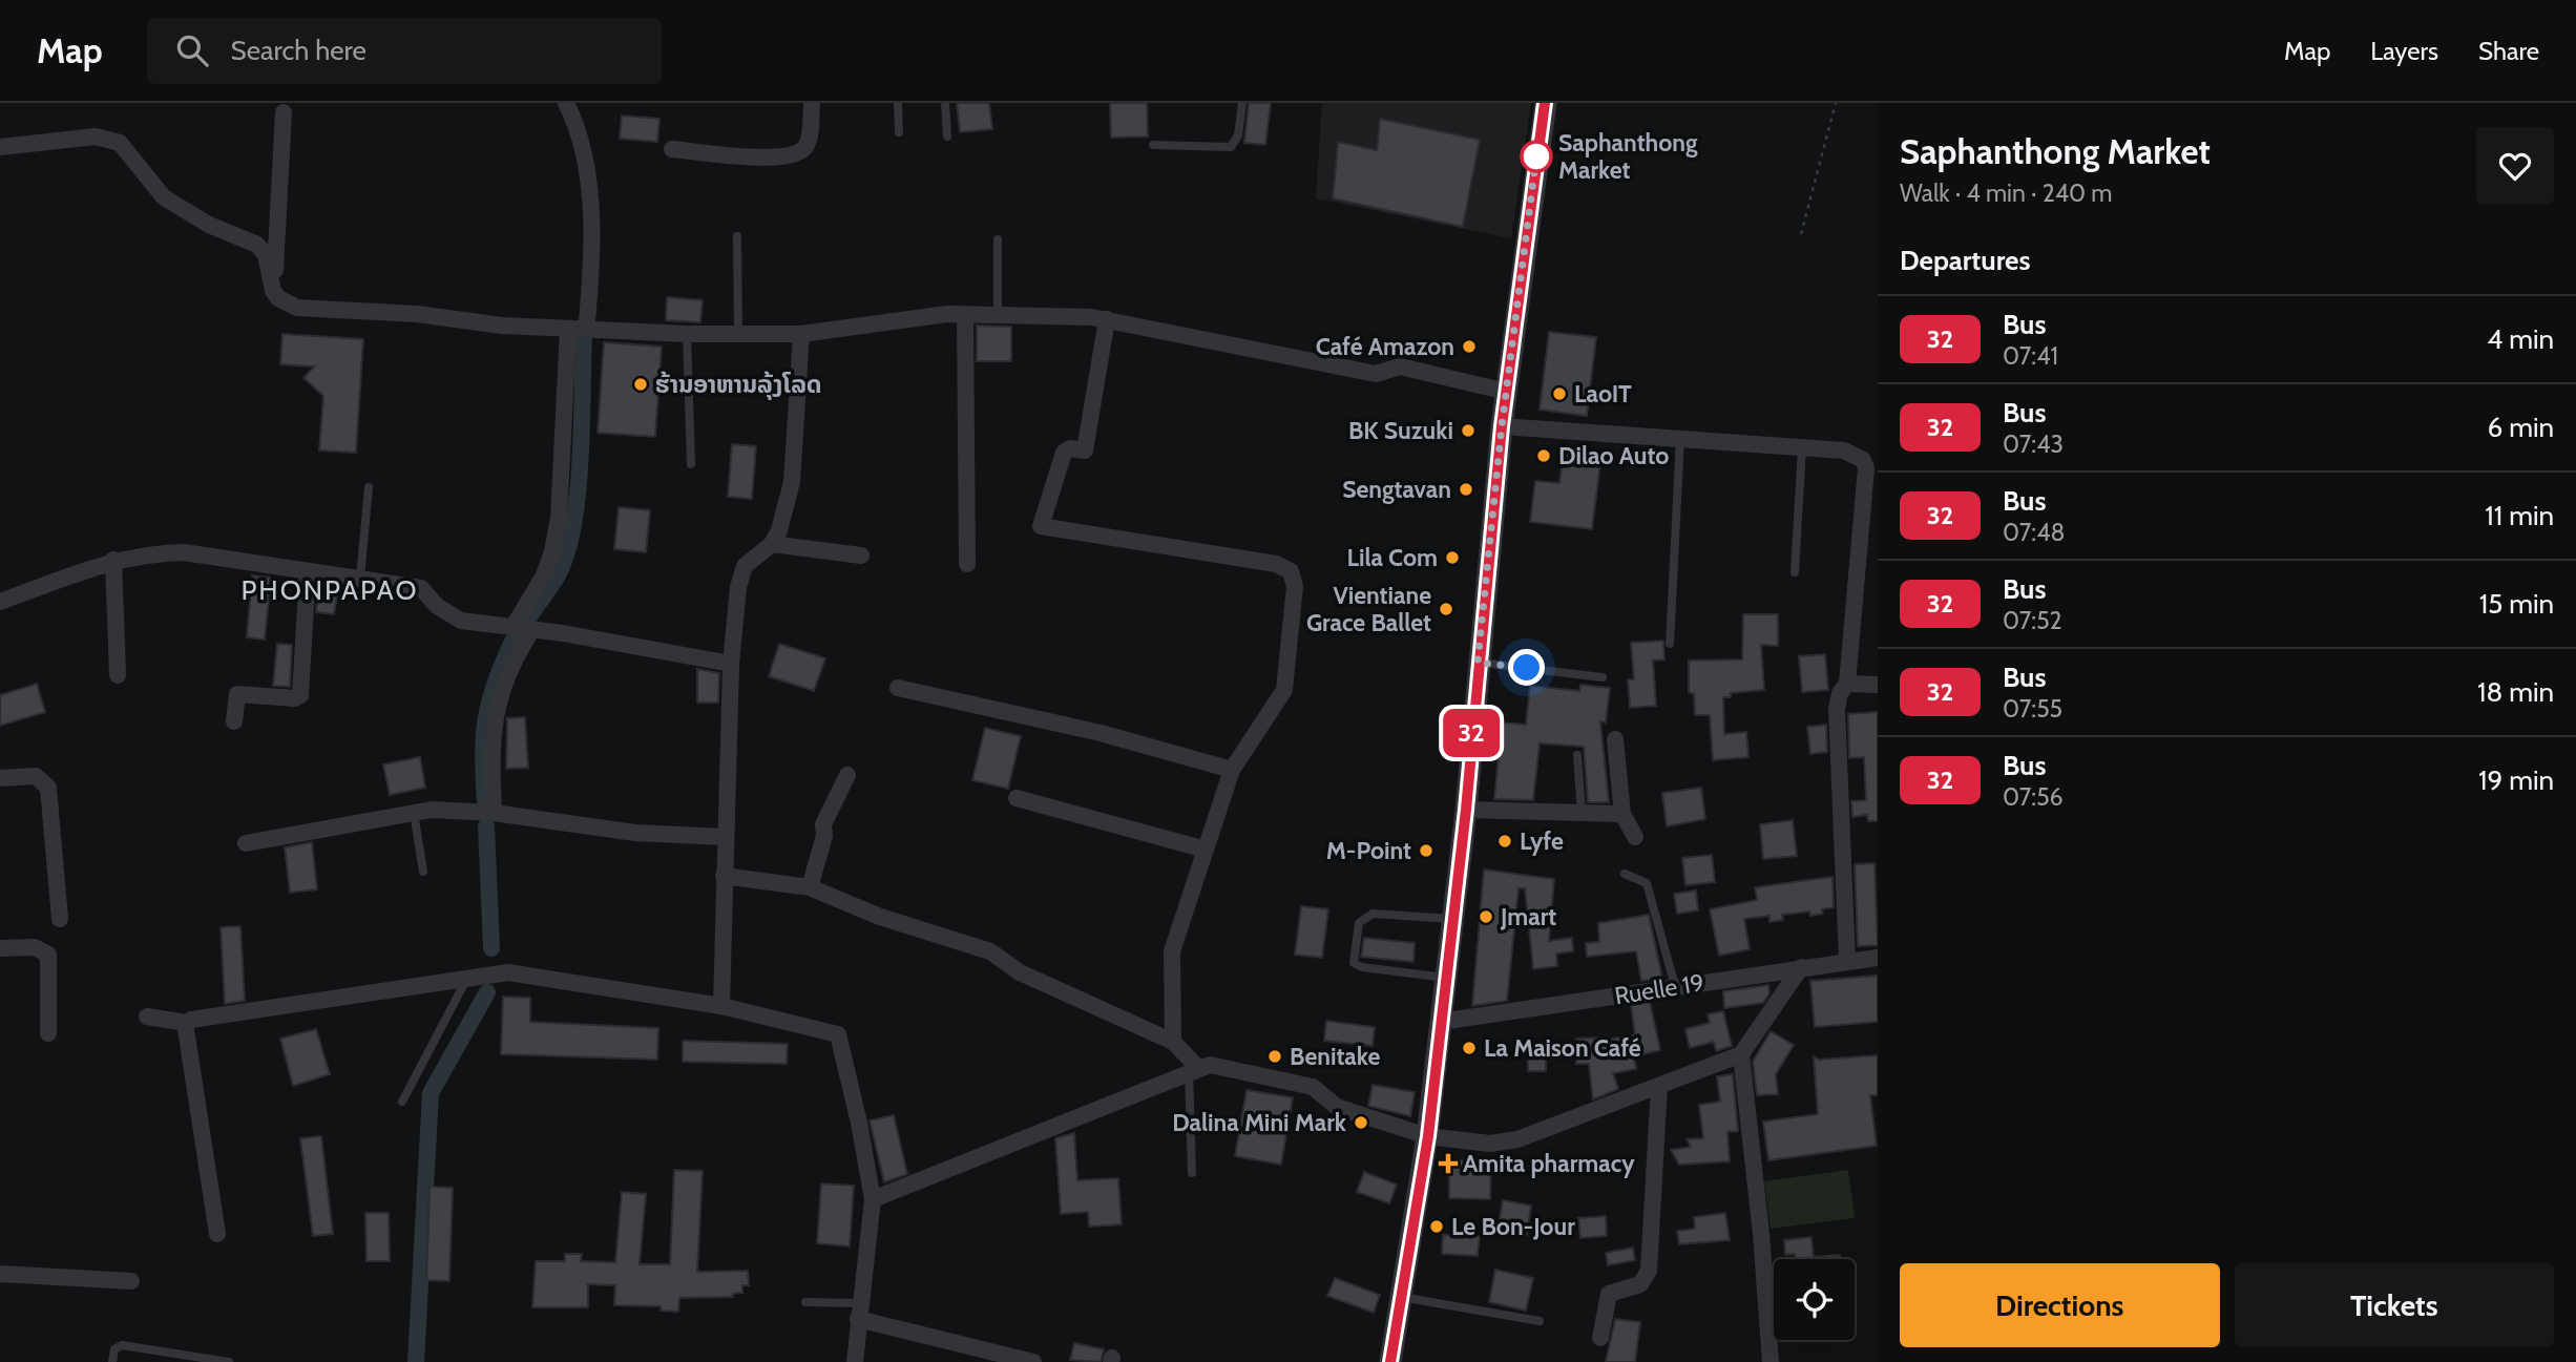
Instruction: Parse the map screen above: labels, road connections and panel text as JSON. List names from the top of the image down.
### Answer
{
  "streets": {
    "street": ["Ruelle 19"]
  },
  "districts": ["PHONPAPAO"],
  "places": {
    "other": [
      "Saphanthong Market",
      "Café Amazon",
      "ຮ້ານອາຫານລຸ້ງໂລດ",
      "LaoIT",
      "BK Suzuki",
      "Dilao Auto",
      "Sengtavan",
      "Lila Com",
      "Vientiane Grace Ballet",
      "Lyfe",
      "M-Point",
      "Jmart",
      "La Maison Café",
      "Benitake",
      "Dalina Mini Mark",
      "Le Bon-Jour"
    ],
    "health": ["Amita pharmacy"]
  },
  "lines": ["bus line 32"],
  "page": {
    "header": "Map",
    "search": "Search here",
    "nav": ["Map", "Layers", "Share"],
    "on_map": "32",
    "heading": [
      ["Saphanthong Market", "Walk · 4 min · 240 m"],
      "Departures"
    ],
    "list": [
      {
        "mark": "32",
        "name": "Bus",
        "note": "07:41",
        "value": "4 min"
      },
      {
        "mark": "32",
        "name": "Bus",
        "note": "07:43",
        "value": "6 min"
      },
      {
        "mark": "32",
        "name": "Bus",
        "note": "07:48",
        "value": "11 min"
      },
      {
        "mark": "32",
        "name": "Bus",
        "note": "07:52",
        "value": "15 min"
      },
      {
        "mark": "32",
        "name": "Bus",
        "note": "07:55",
        "value": "18 min"
      },
      {
        "mark": "32",
        "name": "Bus",
        "note": "07:56",
        "value": "19 min"
      }
    ],
    "buttons": ["Directions", "Tickets"]
  }
}
